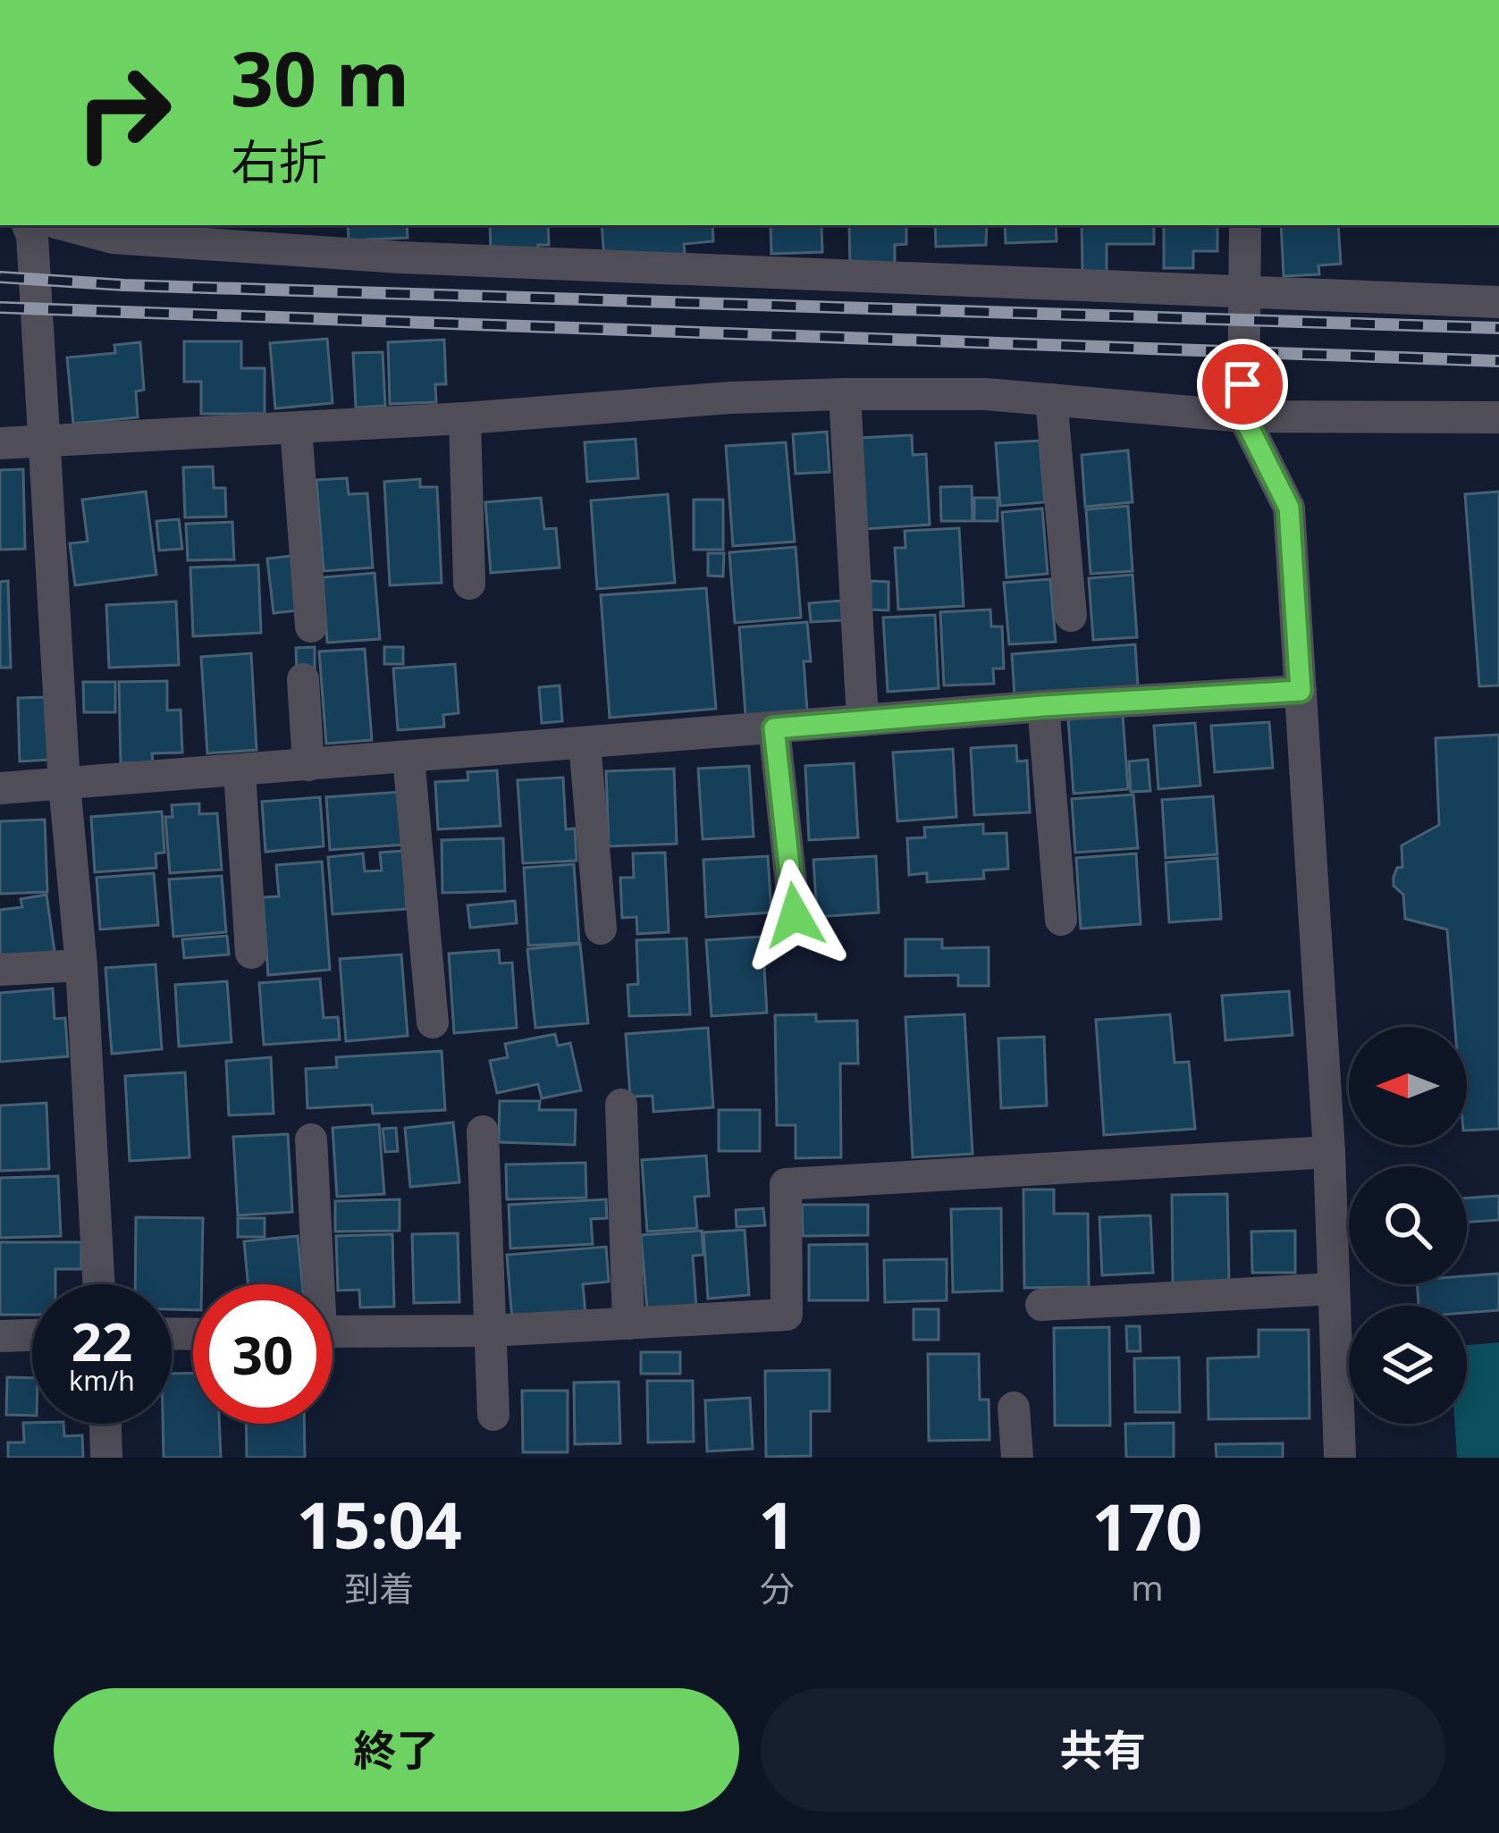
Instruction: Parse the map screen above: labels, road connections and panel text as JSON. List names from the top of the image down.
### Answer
{
  "north": "left",
  "page": {
    "turn": ["30 m", "右折"],
    "speed": "22 km/h",
    "limit": "30",
    "eta": [
      "15:04",
      "到着",
      "1",
      "分",
      "170",
      "m"
    ],
    "buttons": ["終了", "共有"]
  }
}
